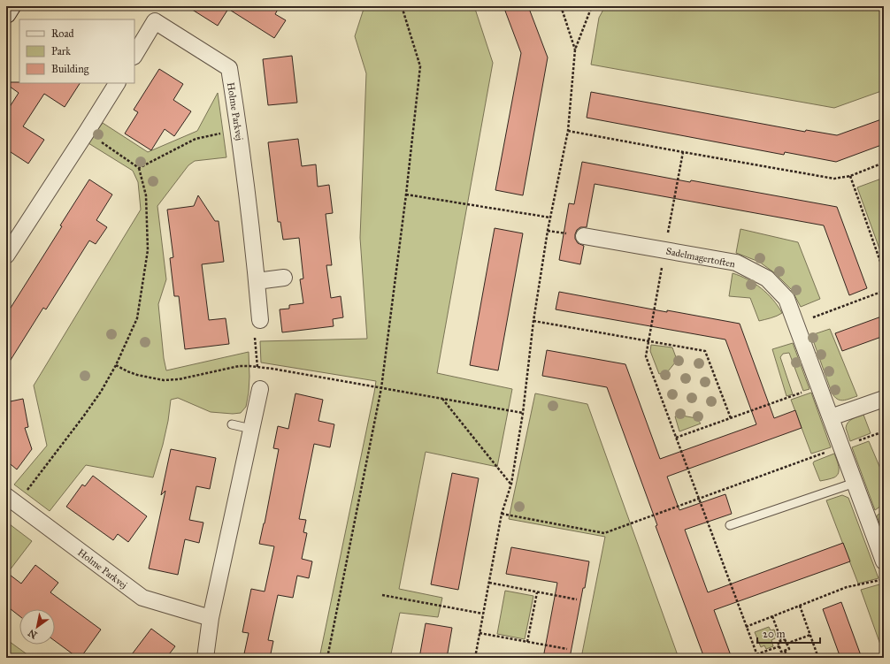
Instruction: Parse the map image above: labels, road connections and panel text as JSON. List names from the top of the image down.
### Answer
{
  "streets": {
    "street": ["Holme Parkvej", "Sadelmagertoften"]
  },
  "legend": ["Road", "Park", "Building"],
  "scale_bar": "20 m",
  "north": "bottom left"
}
